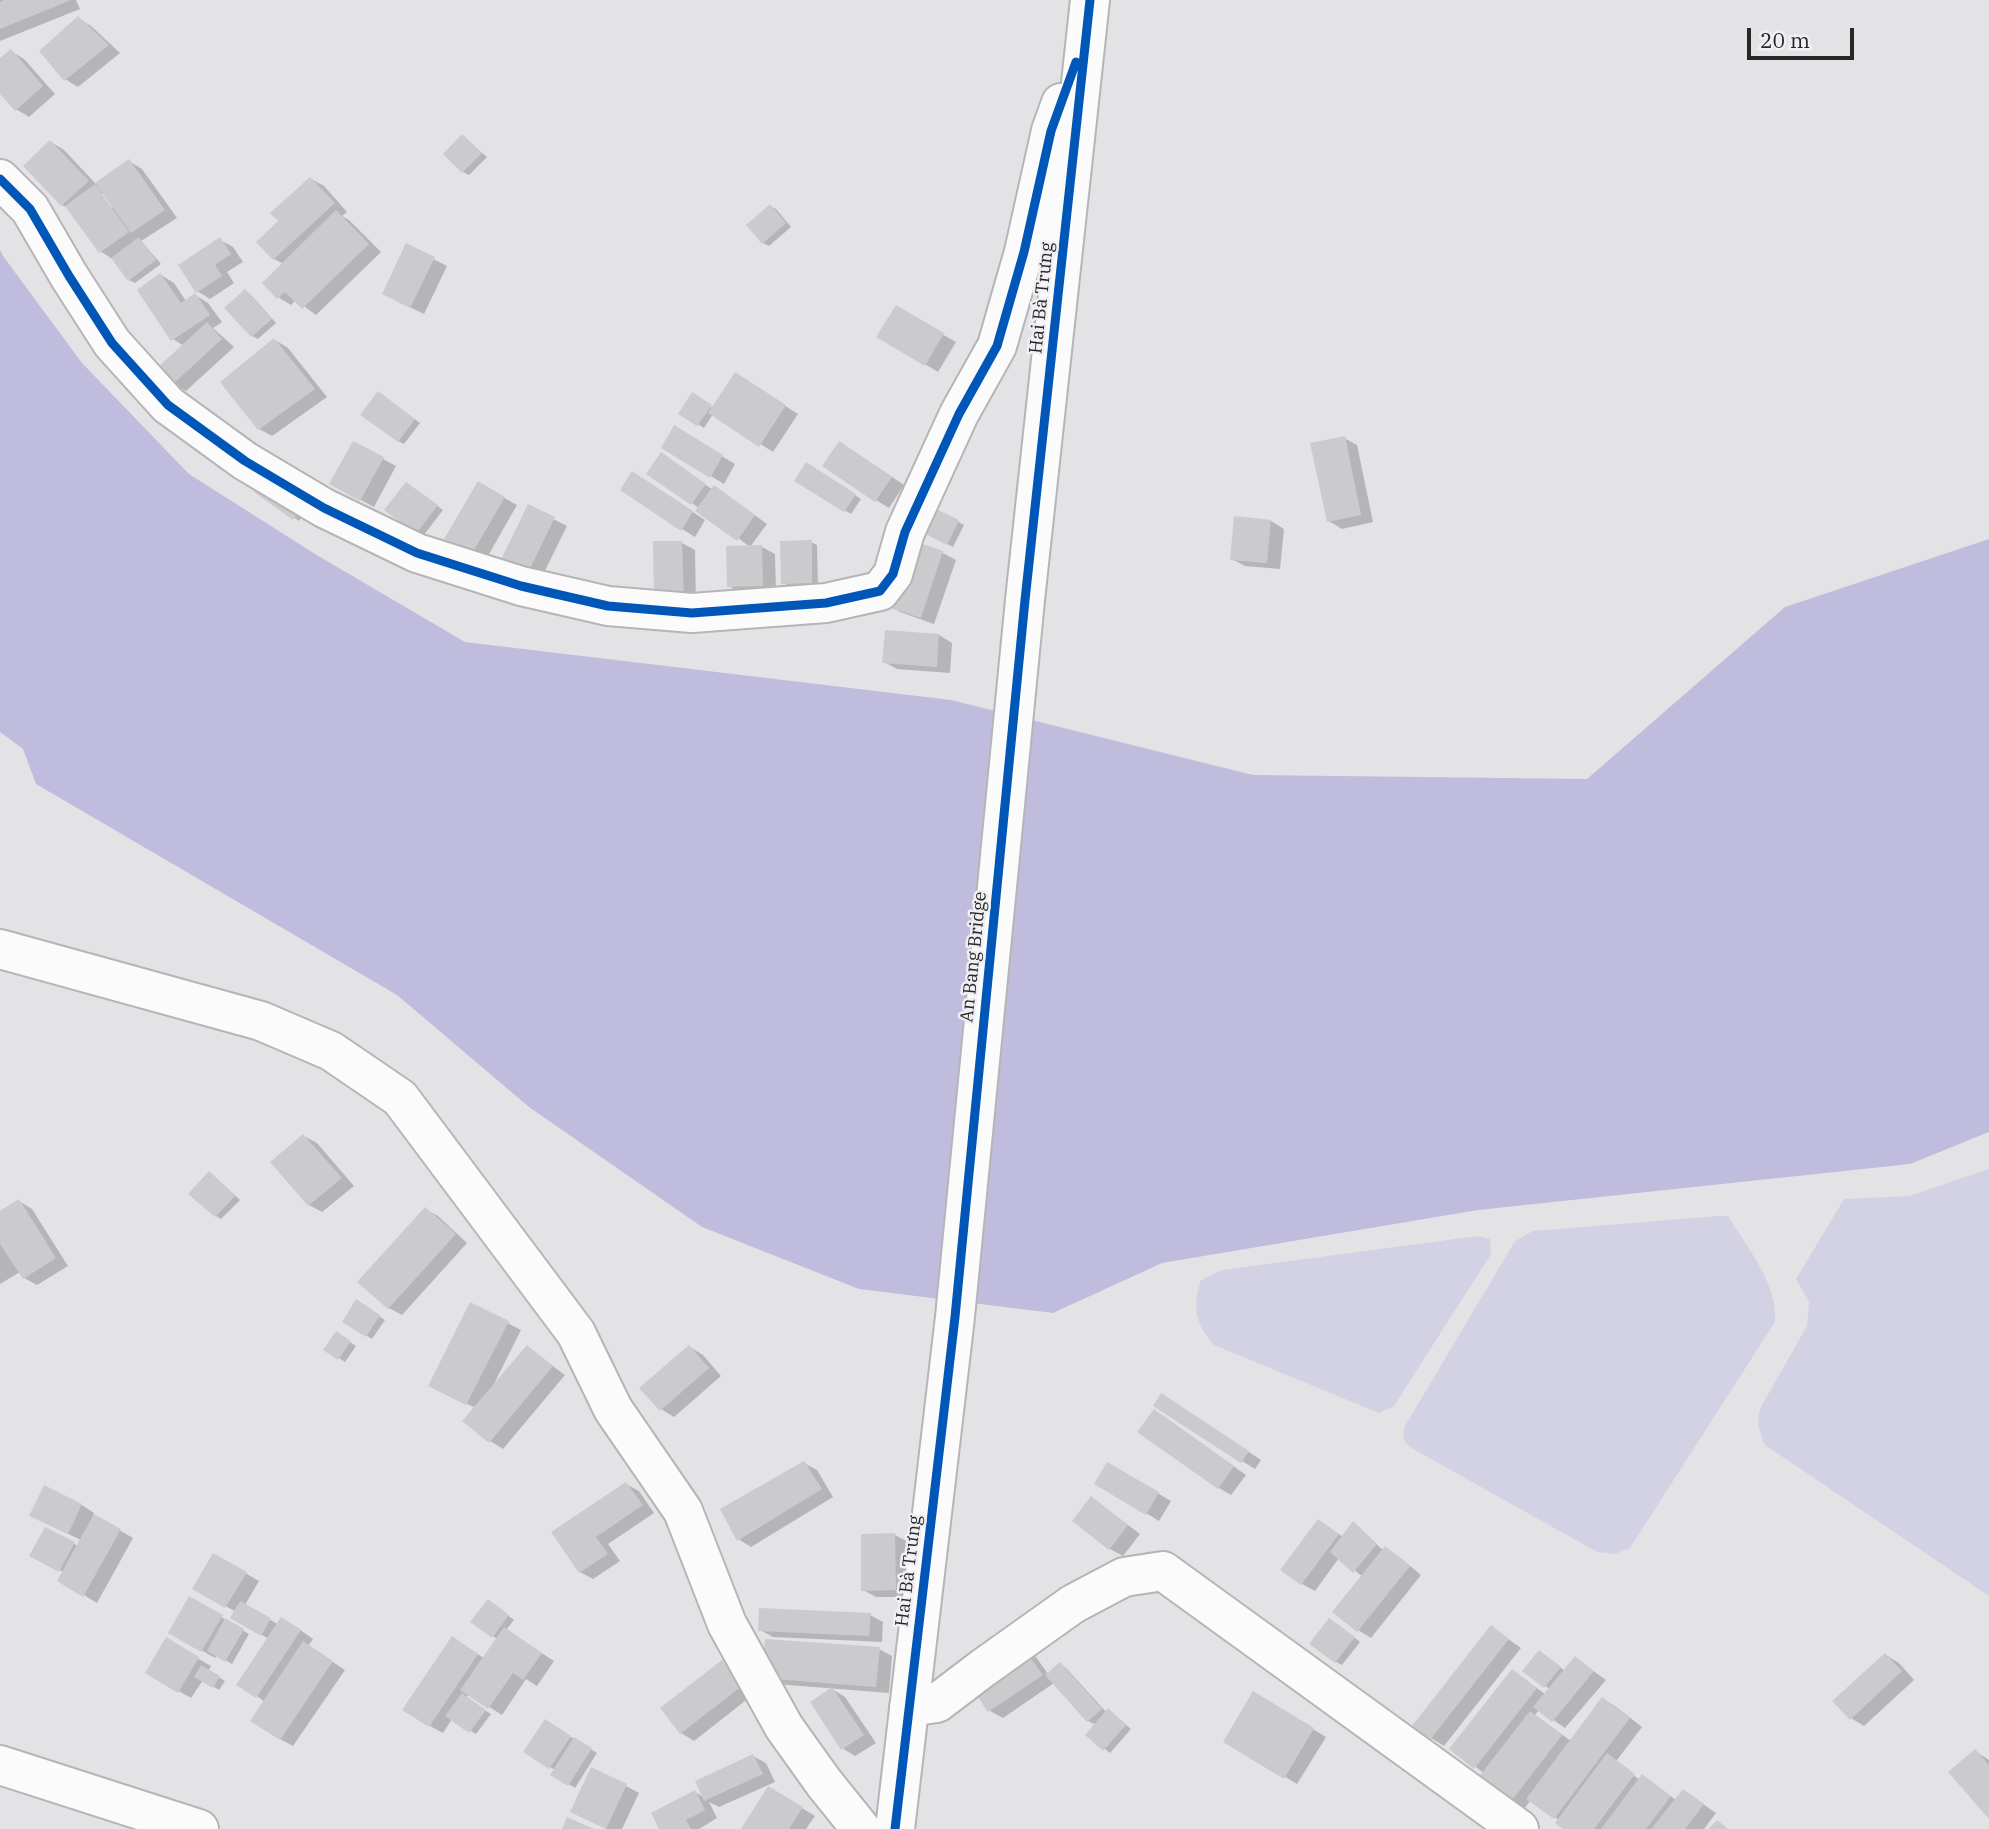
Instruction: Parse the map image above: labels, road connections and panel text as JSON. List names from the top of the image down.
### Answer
{
  "streets": {
    "street": ["Hai Bà Trưng", "An Bang Bridge"]
  },
  "crossings": [
    ["Hai Bà Trưng", "An Bang Bridge"]
  ],
  "scale_bar": "20 m"
}
